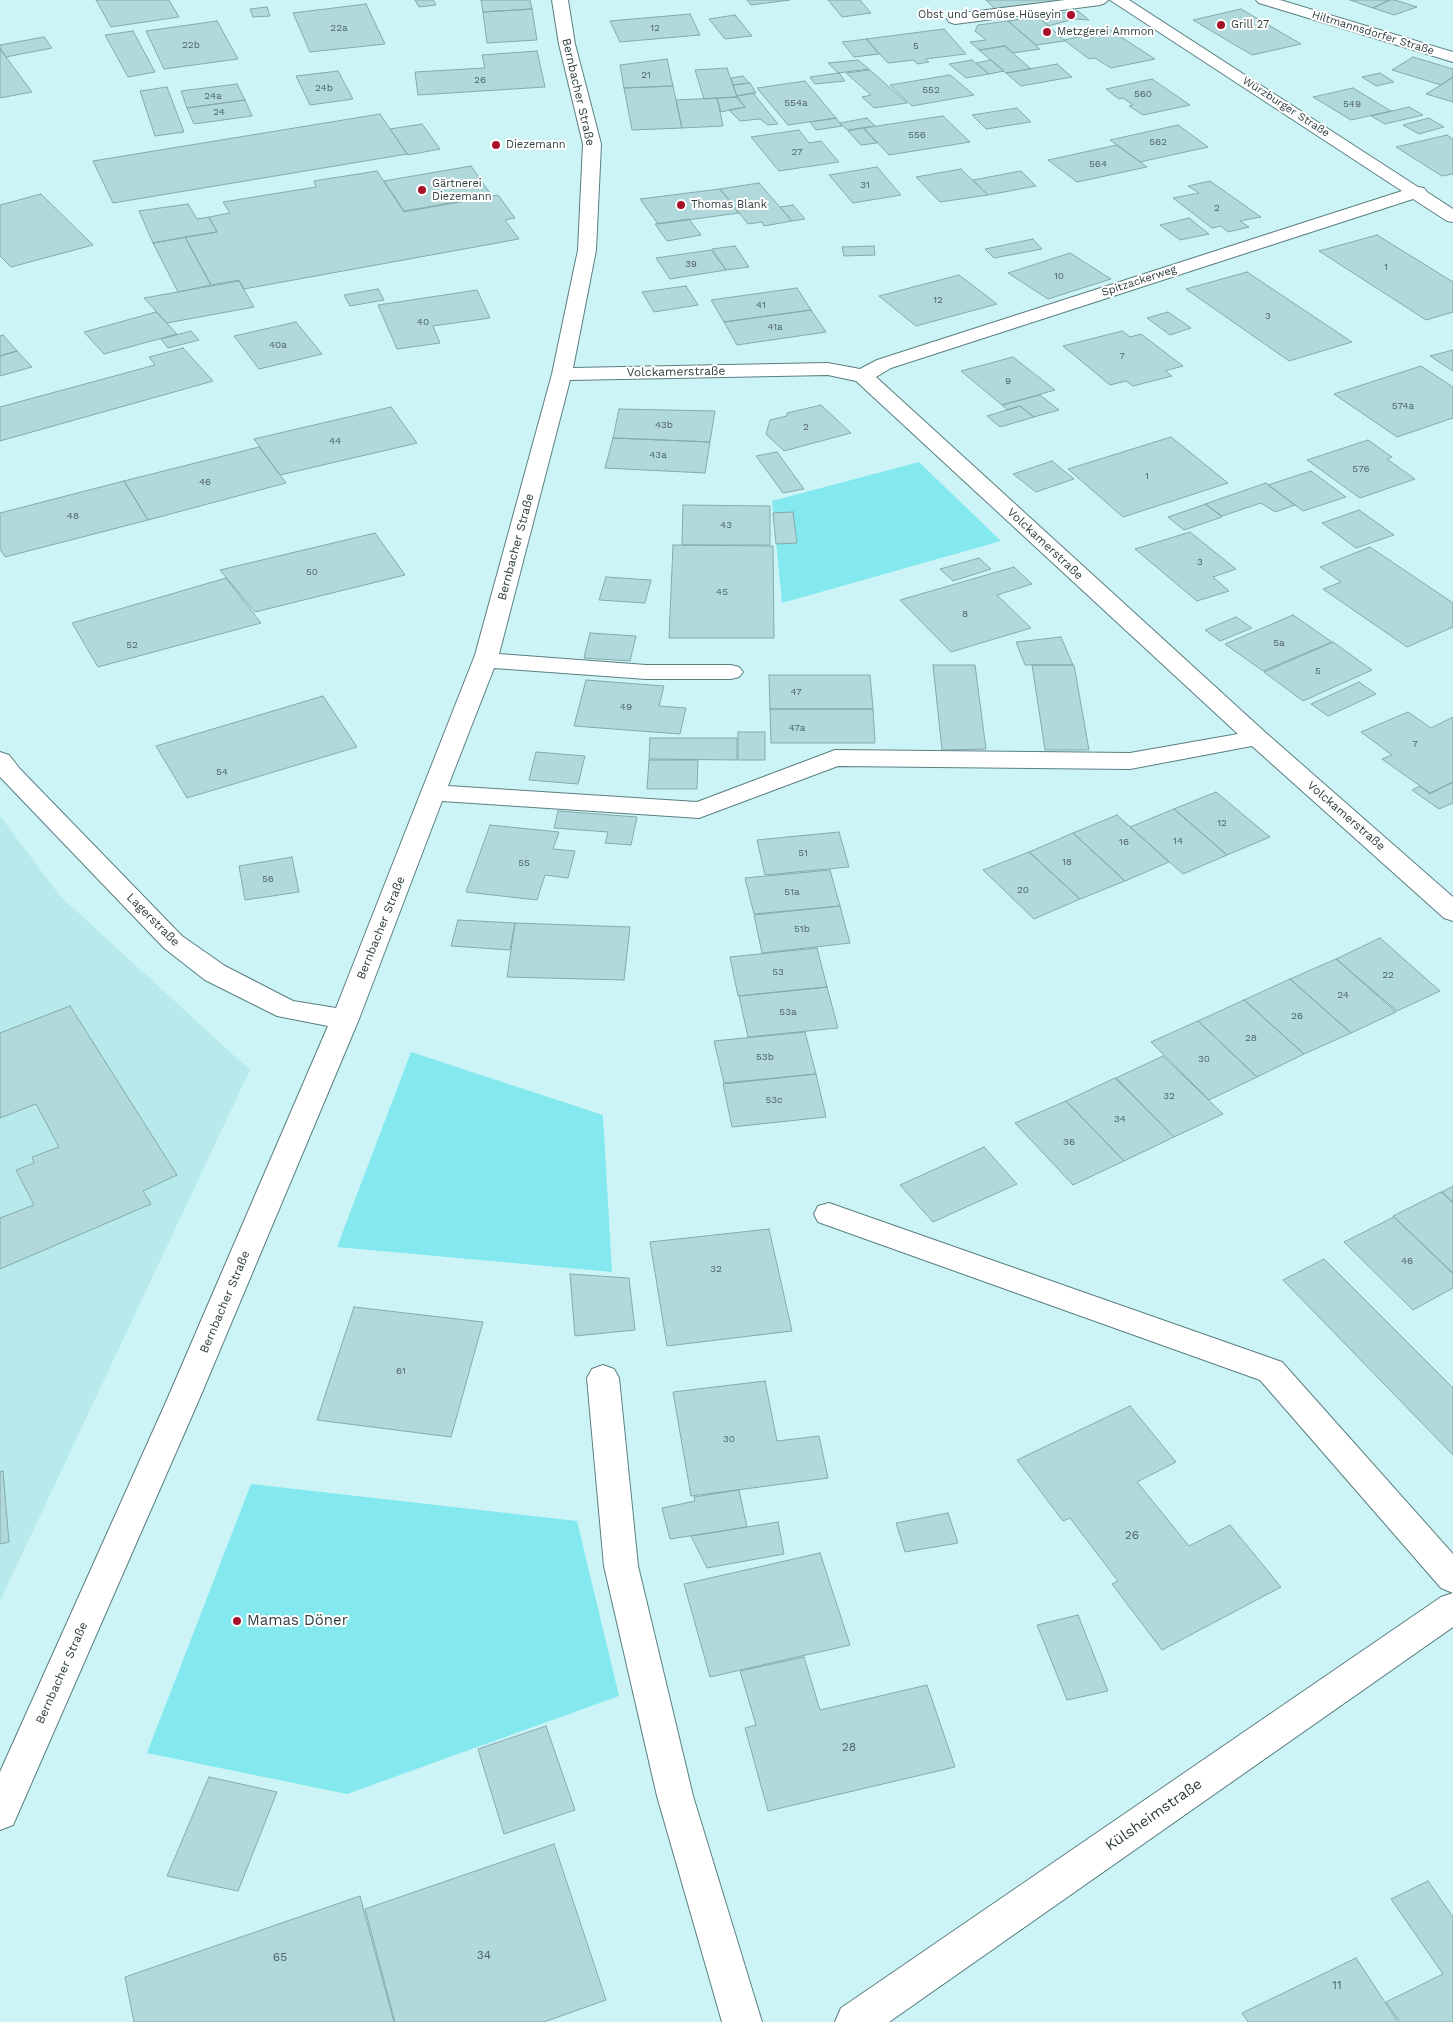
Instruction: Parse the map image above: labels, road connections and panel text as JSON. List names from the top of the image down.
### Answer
{
  "streets": {
    "street": [
      "Hiltmannsdorfer Straße",
      "Bernbacher Straße",
      "Würzburger Straße",
      "Spitzackerweg",
      "Volckamerstraße",
      "Lagerstraße",
      "Külsheimstraße"
    ]
  },
  "crossings": [
    ["Bernbacher Straße", "Volckamerstraße"],
    ["Bernbacher Straße", "Lagerstraße"],
    ["Würzburger Straße", "Spitzackerweg"],
    ["Spitzackerweg", "Volckamerstraße"]
  ],
  "places": [
    "Obst und Gemüse Hüseyin",
    "Grill 27",
    "Metzgerei Ammon",
    "Diezemann",
    "Gärtnerei Diezemann",
    "Thomas Blank",
    "Mamas Döner"
  ],
  "house_numbers": [
    "22a",
    "12",
    "22b",
    "5",
    "21",
    "26",
    "24b",
    "552",
    "560",
    "24a",
    "554a",
    "549",
    "24",
    "556",
    "562",
    "27",
    "564",
    "31",
    "2",
    "39",
    "1",
    "10",
    "12",
    "41",
    "3",
    "40",
    "41a",
    "40a",
    "7",
    "9",
    "574a",
    "43b",
    "2",
    "44",
    "43a",
    "576",
    "1",
    "46",
    "48",
    "43",
    "3",
    "50",
    "45",
    "8",
    "5a",
    "52",
    "5",
    "47",
    "49",
    "47a",
    "7",
    "54",
    "12",
    "14",
    "16",
    "51",
    "18",
    "55",
    "56",
    "20",
    "51a",
    "51b",
    "53",
    "22",
    "24",
    "53a",
    "26",
    "28",
    "53b",
    "30",
    "32",
    "53c",
    "34",
    "36",
    "46",
    "32",
    "61",
    "30",
    "26",
    "28",
    "34",
    "65",
    "11"
  ]
}
